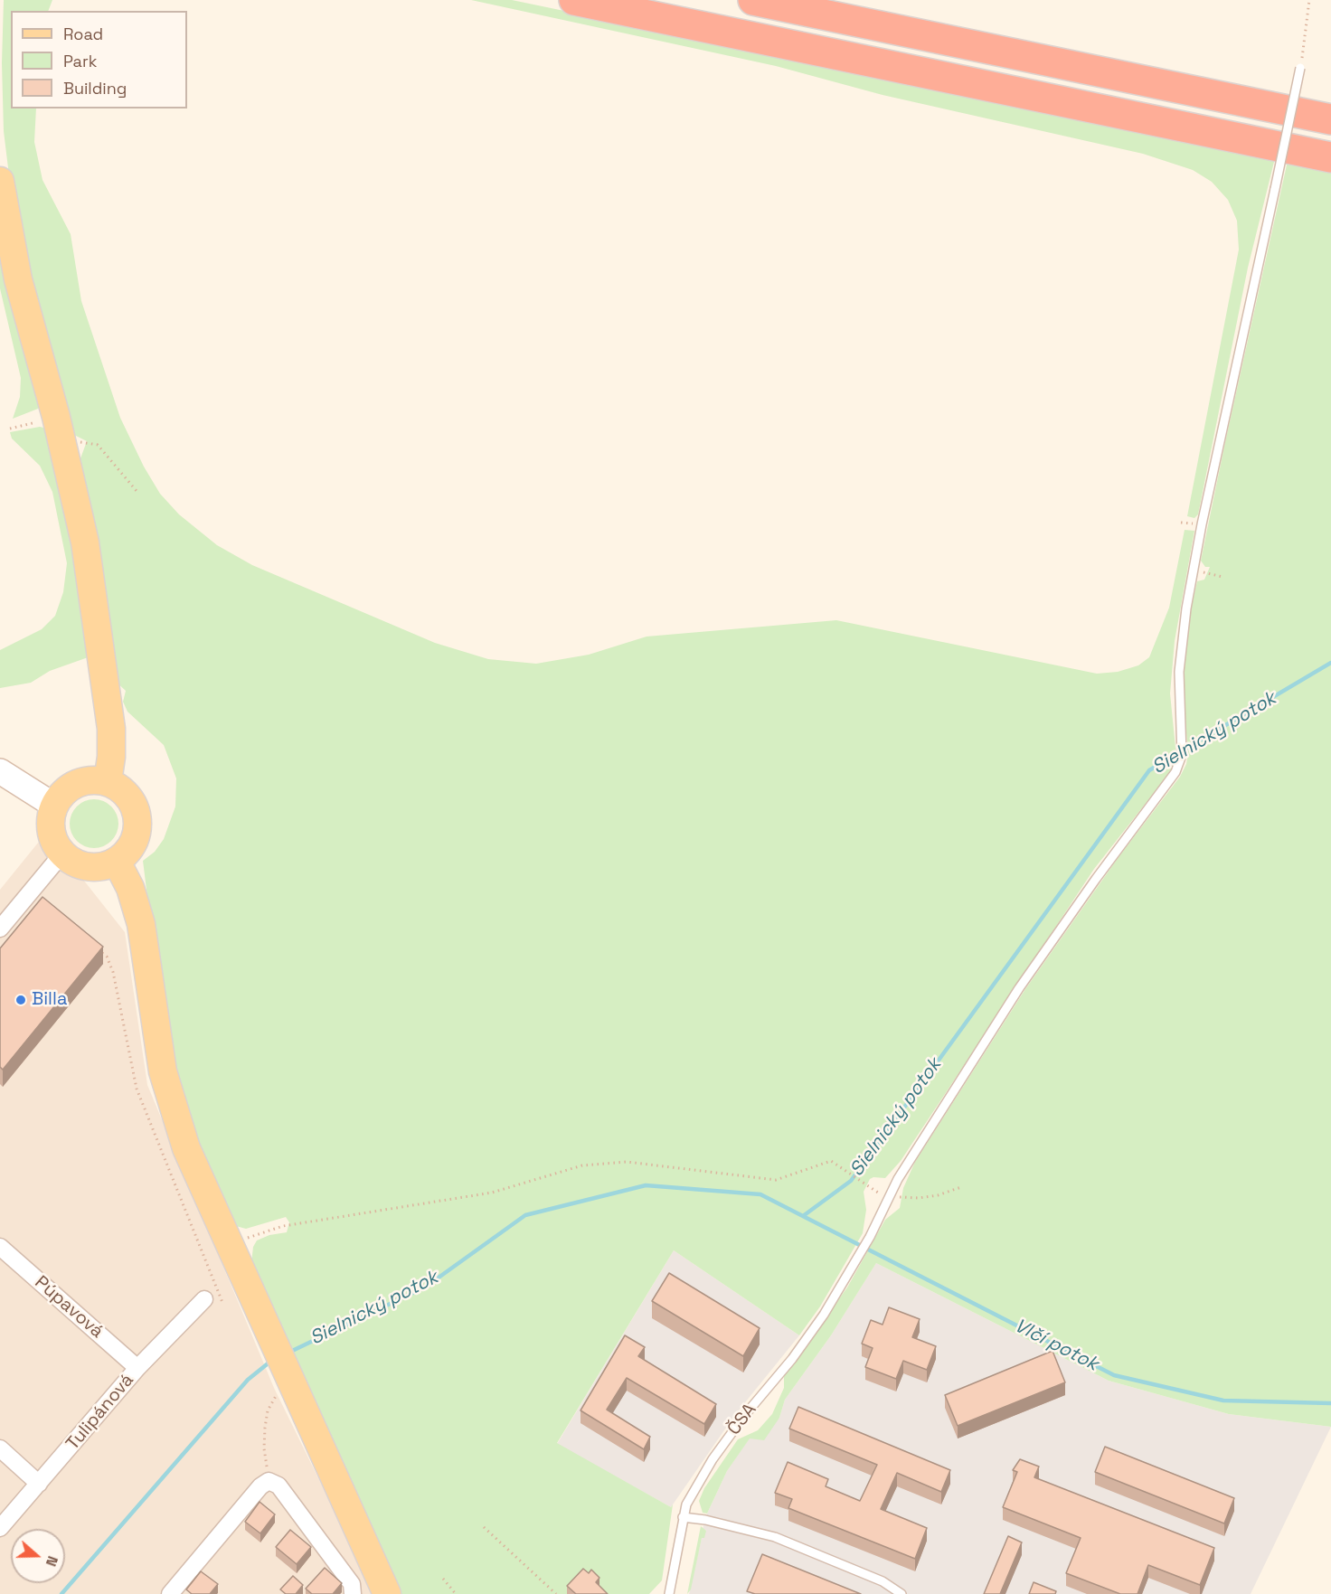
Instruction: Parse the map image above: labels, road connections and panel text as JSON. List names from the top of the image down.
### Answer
{
  "streets": {
    "street": ["Púpavová", "Tulipánová"],
    "lane": ["ČSA"]
  },
  "crossings": [
    ["Púpavová", "Tulipánová"]
  ],
  "water": ["Sielnický potok", "Vlčí potok"],
  "places": ["Billa"],
  "legend": ["Road", "Park", "Building"],
  "north": "right"
}
